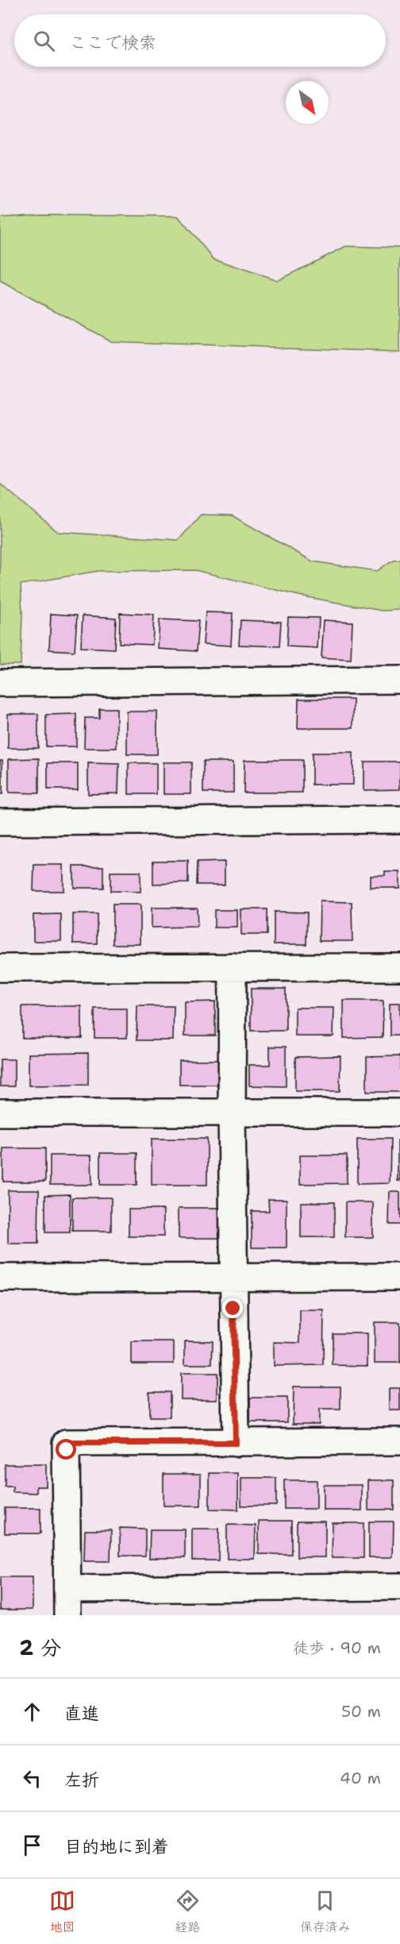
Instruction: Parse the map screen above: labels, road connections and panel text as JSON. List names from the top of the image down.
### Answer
{
  "north": "bottom right",
  "page": {
    "search": "ここで検索",
    "heading": ["2 分", "徒歩 · 90 m"],
    "list": [
      ["直進", "50 m"],
      ["左折", "40 m"],
      "目的地に到着"
    ],
    "nav": ["地図", "経路", "保存済み"]
  }
}
